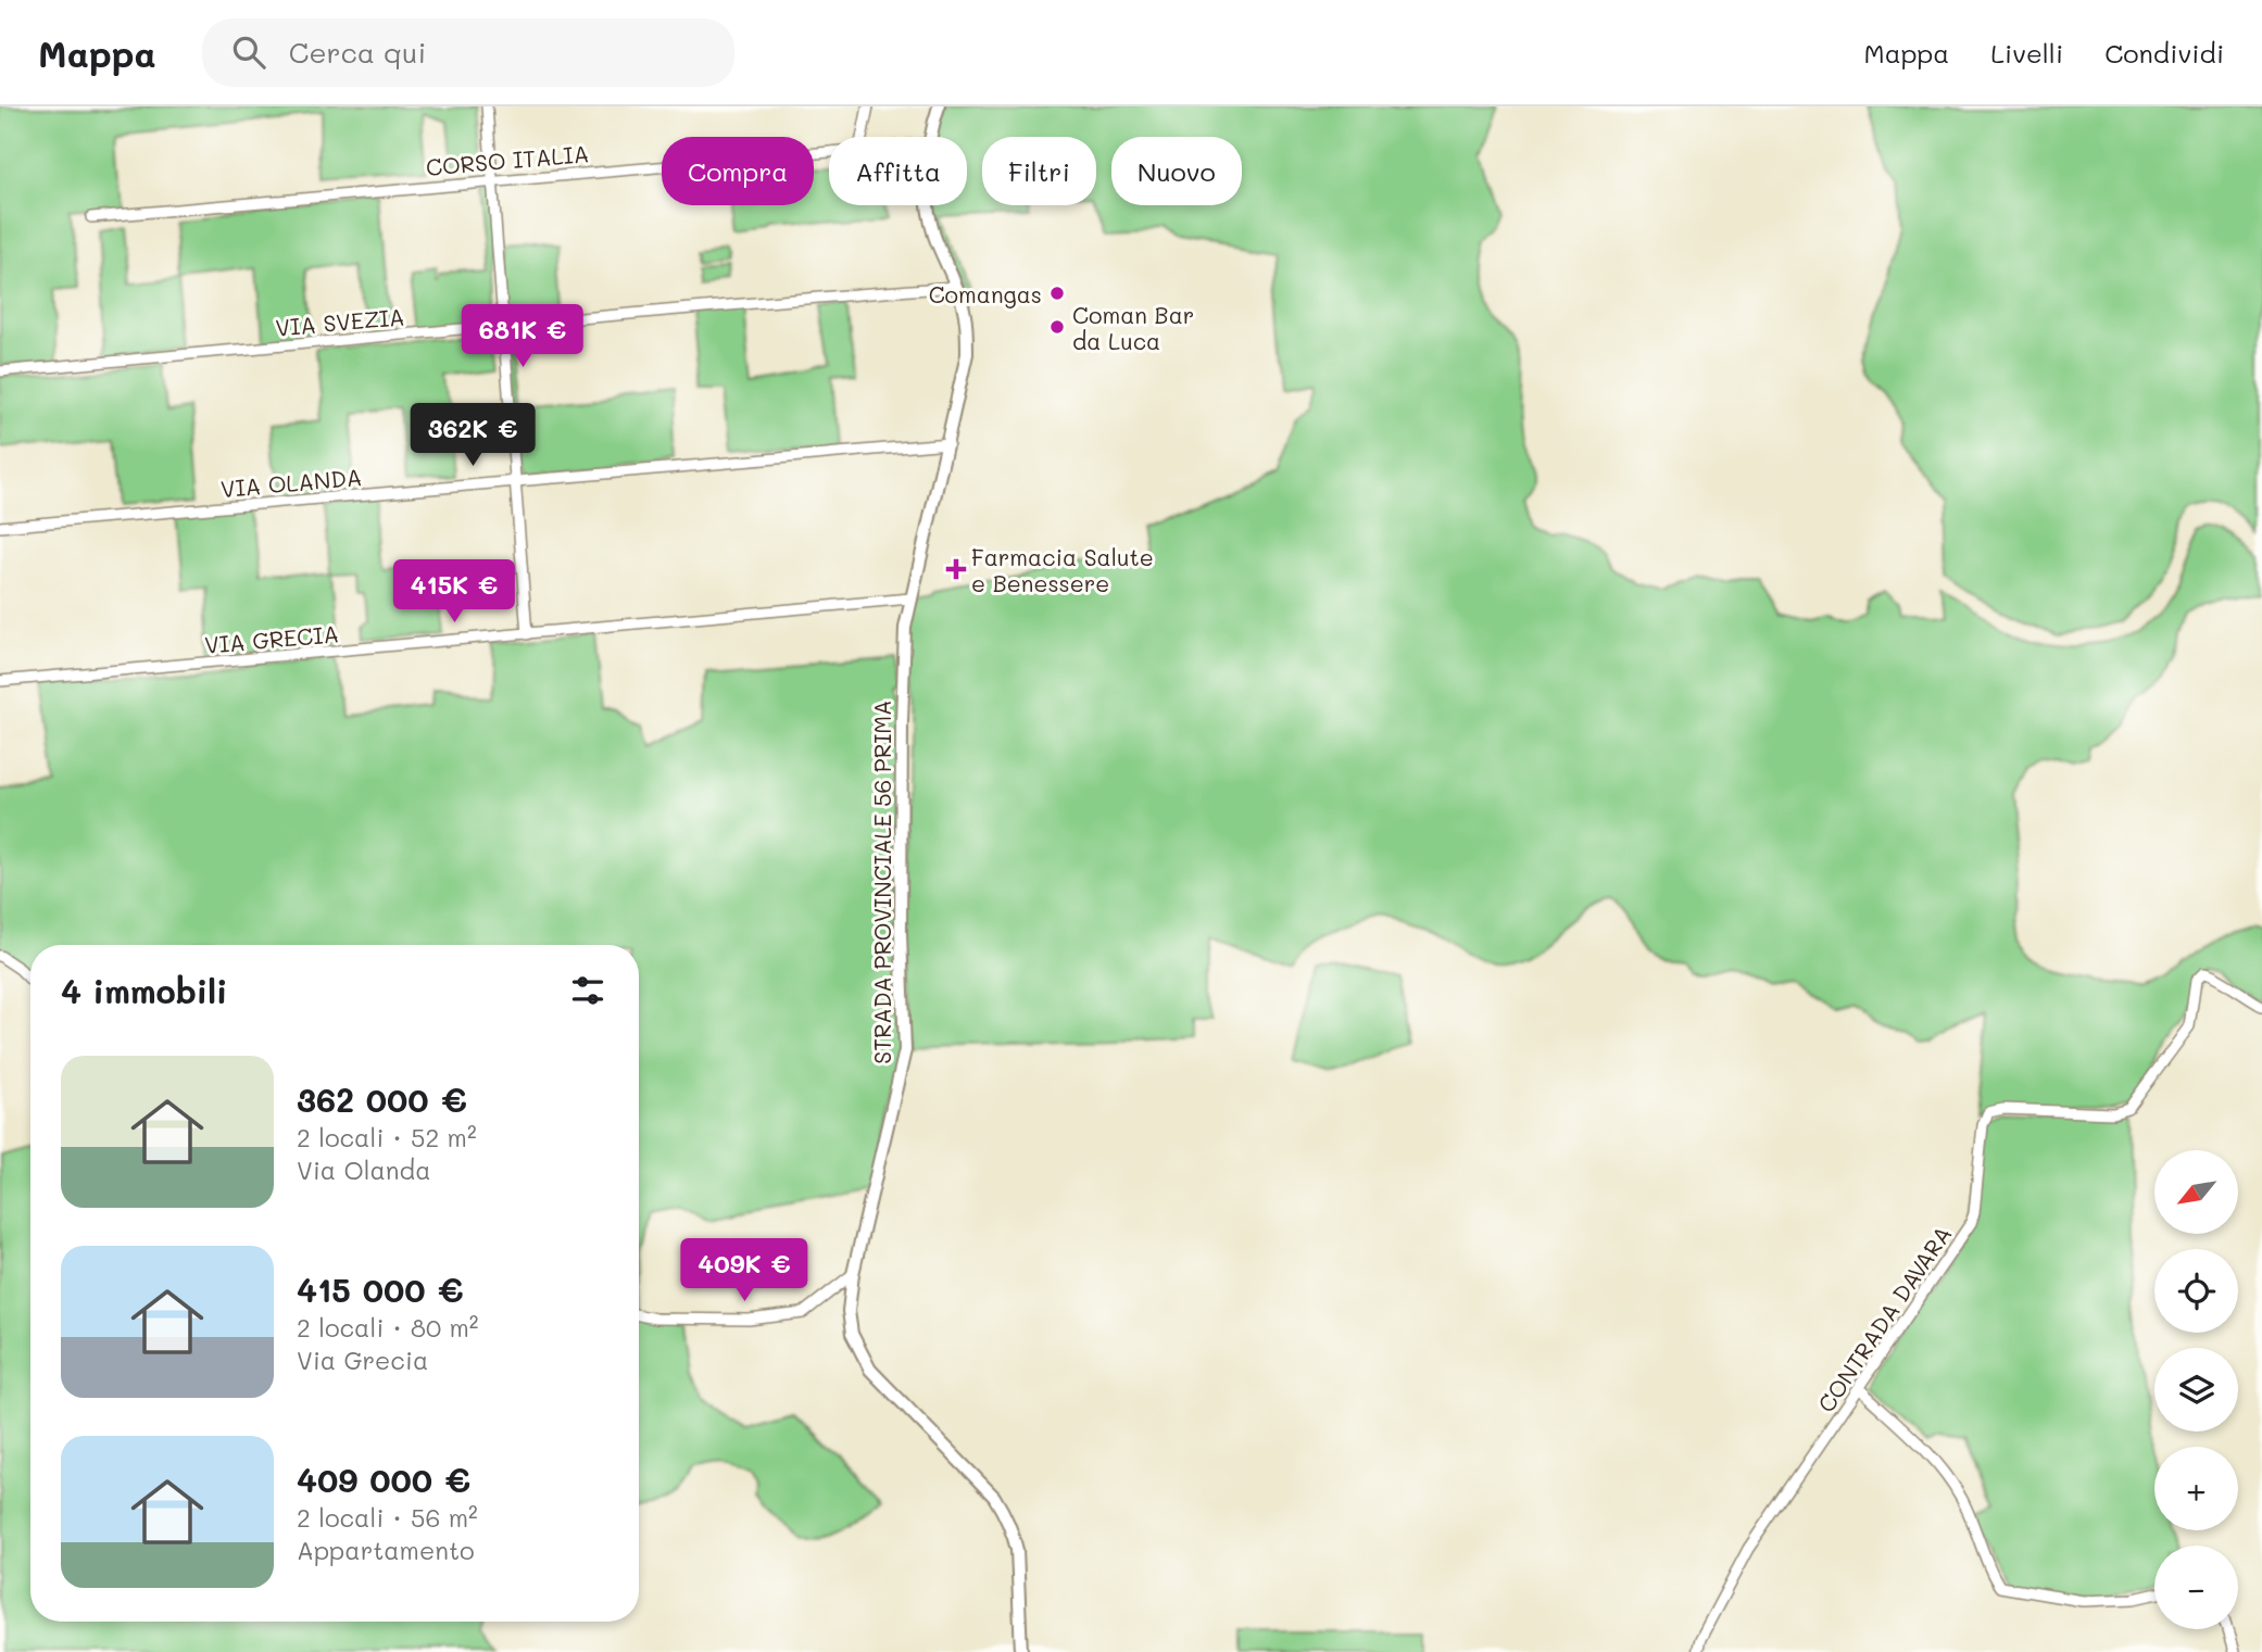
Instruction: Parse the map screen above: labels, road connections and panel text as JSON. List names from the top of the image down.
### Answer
{
  "streets": {
    "street": [
      "CORSO ITALIA",
      "VIA SVEZIA",
      "VIA OLANDA",
      "VIA GRECIA",
      "STRADA PROVINCIALE 56 PRIMA",
      "CONTRADA DAVARA"
    ]
  },
  "crossings": [
    ["VIA SVEZIA", "STRADA PROVINCIALE 56 PRIMA"],
    ["VIA OLANDA", "STRADA PROVINCIALE 56 PRIMA"],
    ["VIA GRECIA", "STRADA PROVINCIALE 56 PRIMA"]
  ],
  "places": {
    "other": ["Comangas", "Coman Bar da Luca"],
    "health": ["Farmacia Salute e Benessere"]
  },
  "north": "bottom left",
  "page": {
    "header": "Mappa",
    "search": "Cerca qui",
    "nav": ["Mappa", "Livelli", "Condividi"],
    "chip": [
      "Compra",
      "Affitta",
      "Filtri",
      "Nuovo"
    ],
    "price": [
      "681K €",
      "362K €",
      "415K €",
      "409K €"
    ],
    "heading": "4 immobili",
    "list": [
      {
        "name": "362 000 €",
        "note": "2 locali · 52 m² · Via Olanda"
      },
      {
        "name": "415 000 €",
        "note": "2 locali · 80 m² · Via Grecia"
      },
      {
        "name": "409 000 €",
        "note": "2 locali · 56 m² · Appartamento"
      }
    ],
    "map_buttons": ["+", "−"]
  }
}
